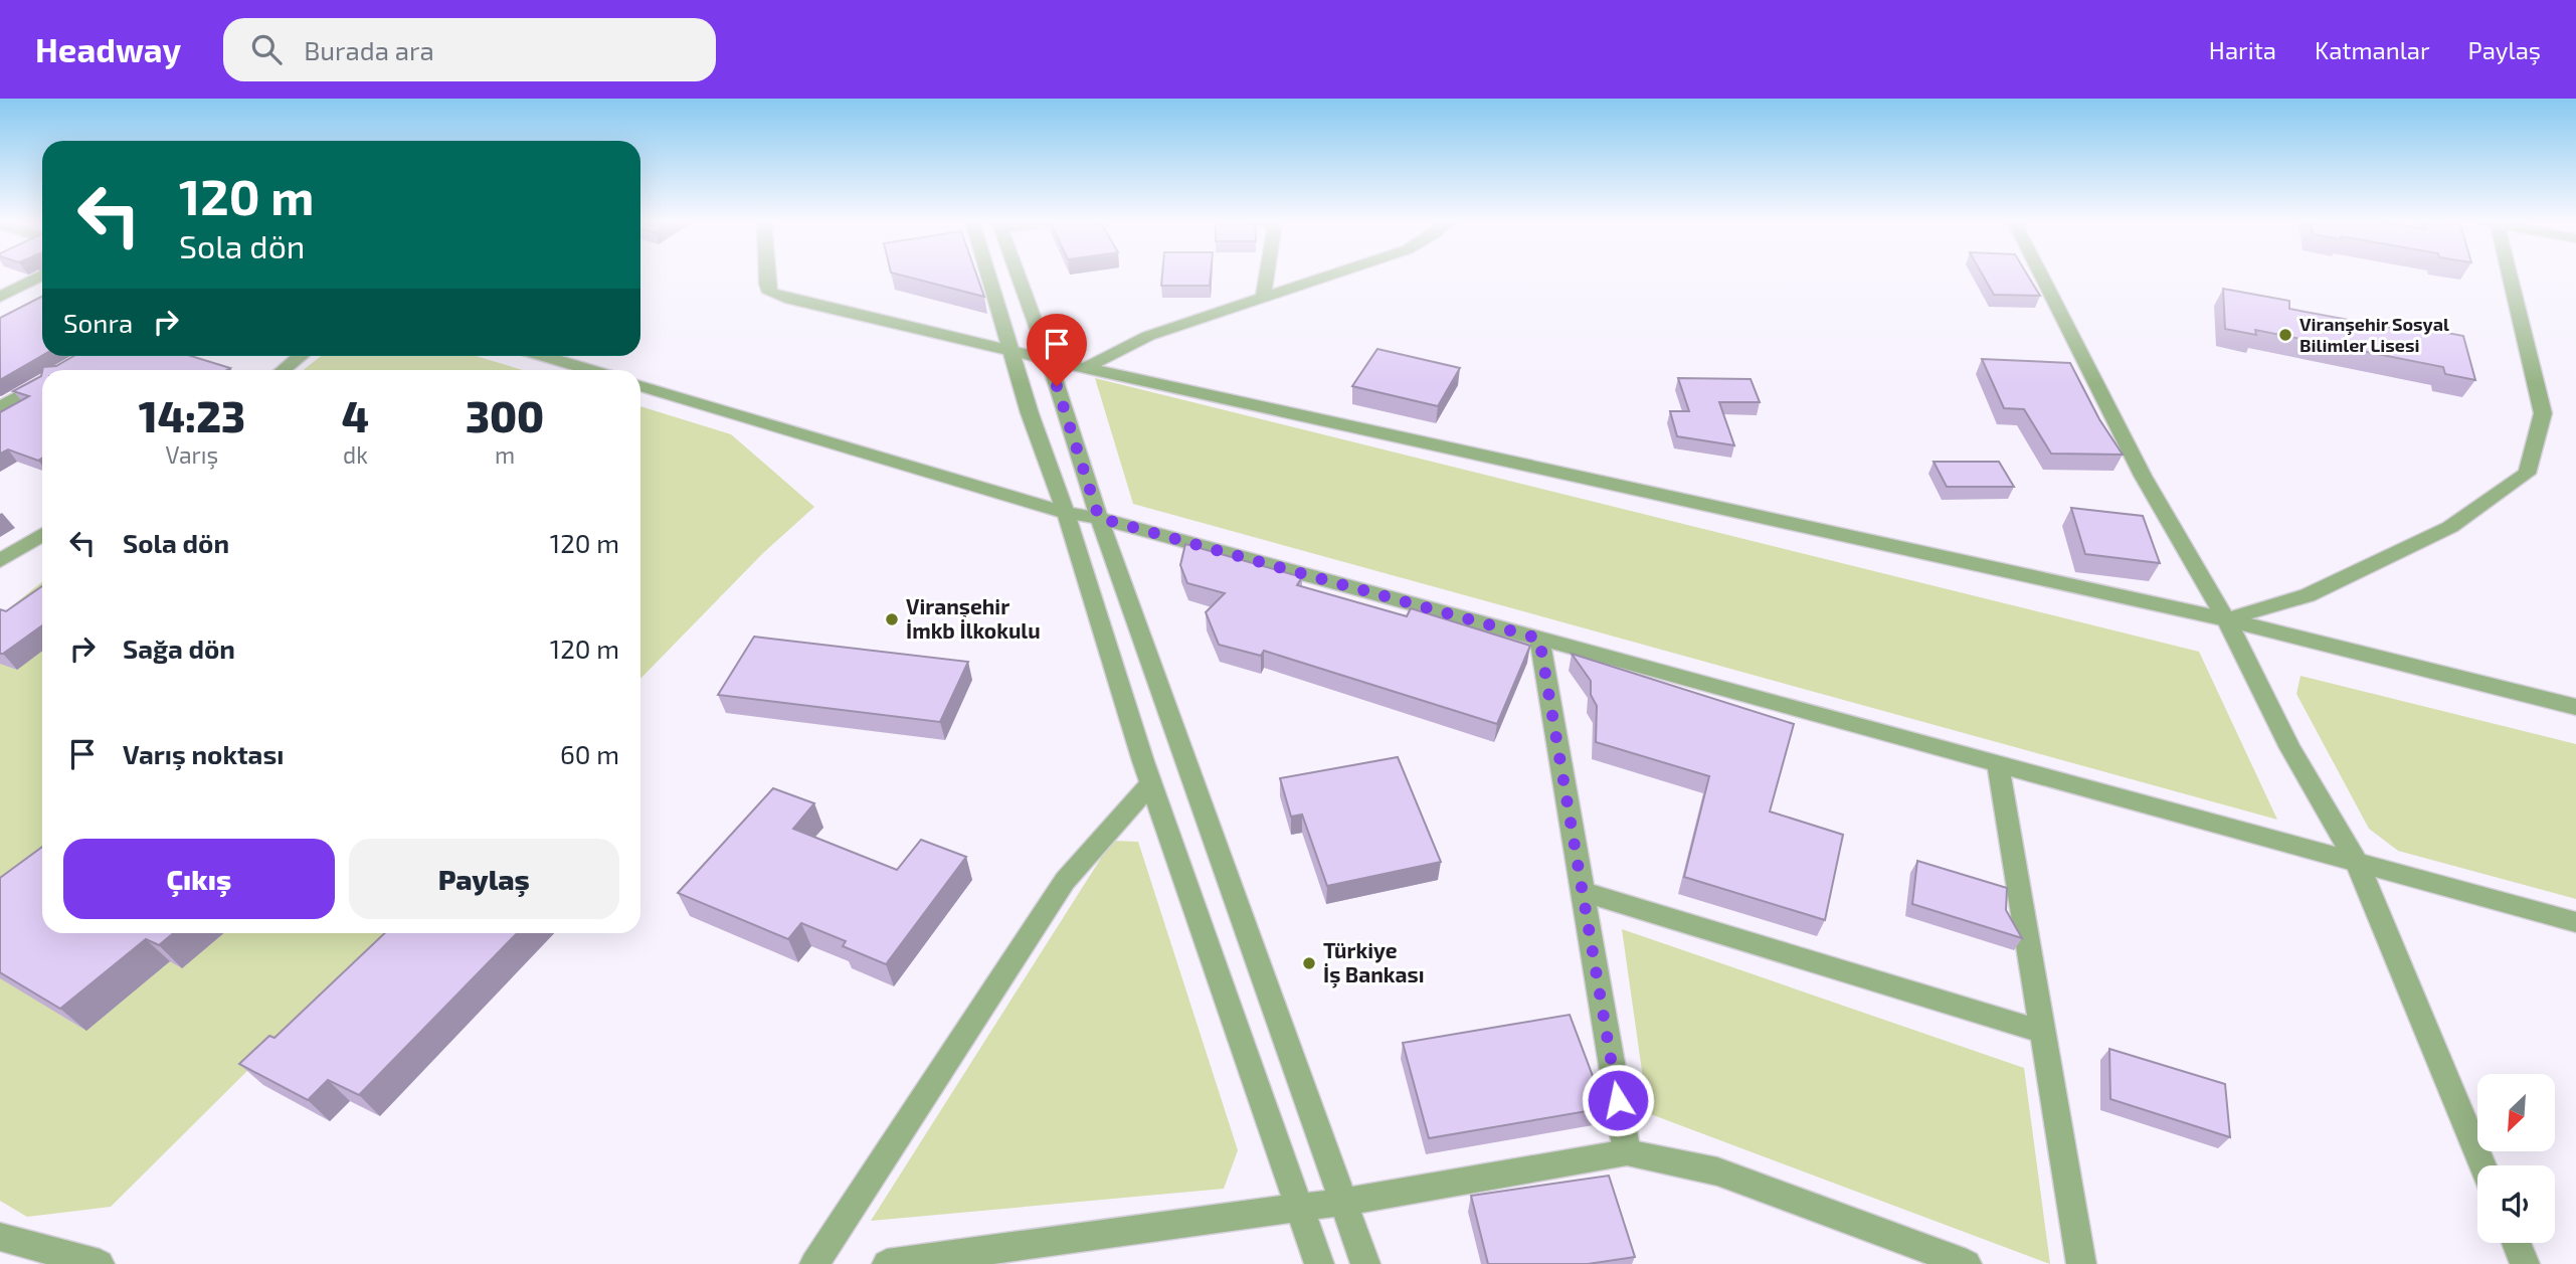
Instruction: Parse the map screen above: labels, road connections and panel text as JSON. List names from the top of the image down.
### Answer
{
  "places": ["Viranşehir Sosyal Bilimler Lisesi", "Viranşehir İmkb İlkokulu", "Türkiye İş Bankası"],
  "north": "bottom left",
  "page": {
    "header": "Headway",
    "search": "Burada ara",
    "nav": ["Harita", "Katmanlar", "Paylaş"],
    "turn": ["120 m", "Sola dön"],
    "then": "Sonra",
    "eta": [
      "14:23",
      "Varış",
      "4",
      "dk",
      "300",
      "m"
    ],
    "list": [
      {
        "name": "Sola dön",
        "value": "120 m"
      },
      {
        "name": "Sağa dön",
        "value": "120 m"
      },
      {
        "name": "Varış noktası",
        "value": "60 m"
      }
    ],
    "buttons": ["Çıkış", "Paylaş"]
  }
}
